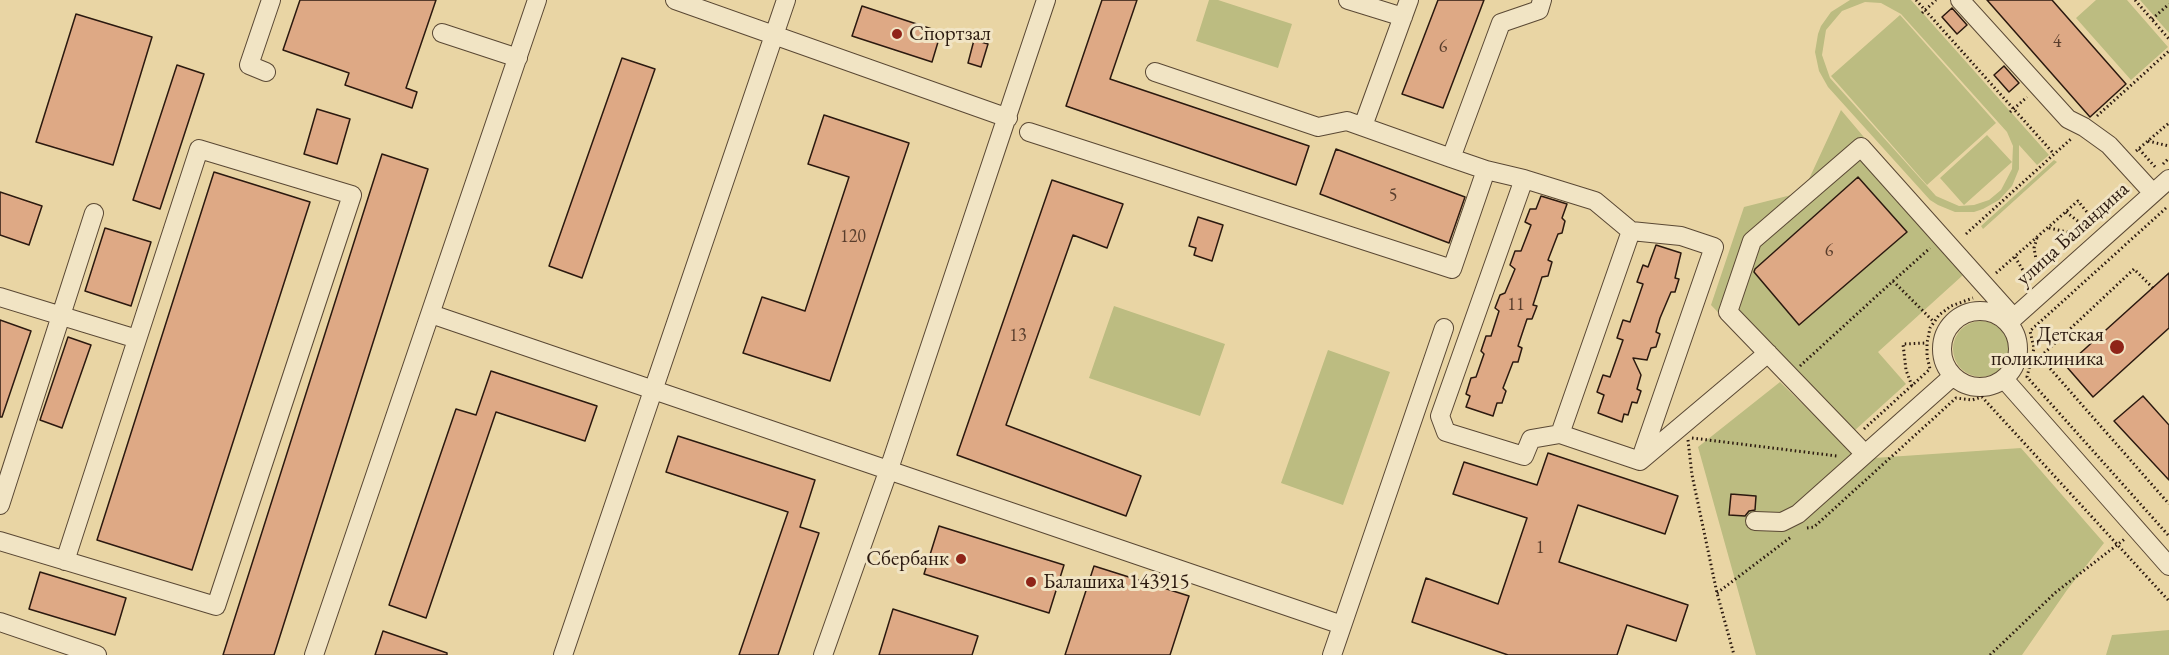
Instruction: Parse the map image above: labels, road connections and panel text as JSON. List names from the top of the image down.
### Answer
{
  "streets": {
    "street": ["улица Баландина"]
  },
  "places": [
    "Спортзал",
    "Детская поликлиника",
    "Сбербанк",
    "Балашиха 143915"
  ],
  "house_numbers": [
    "4",
    "6",
    "5",
    "120",
    "6",
    "11",
    "13",
    "1"
  ]
}
